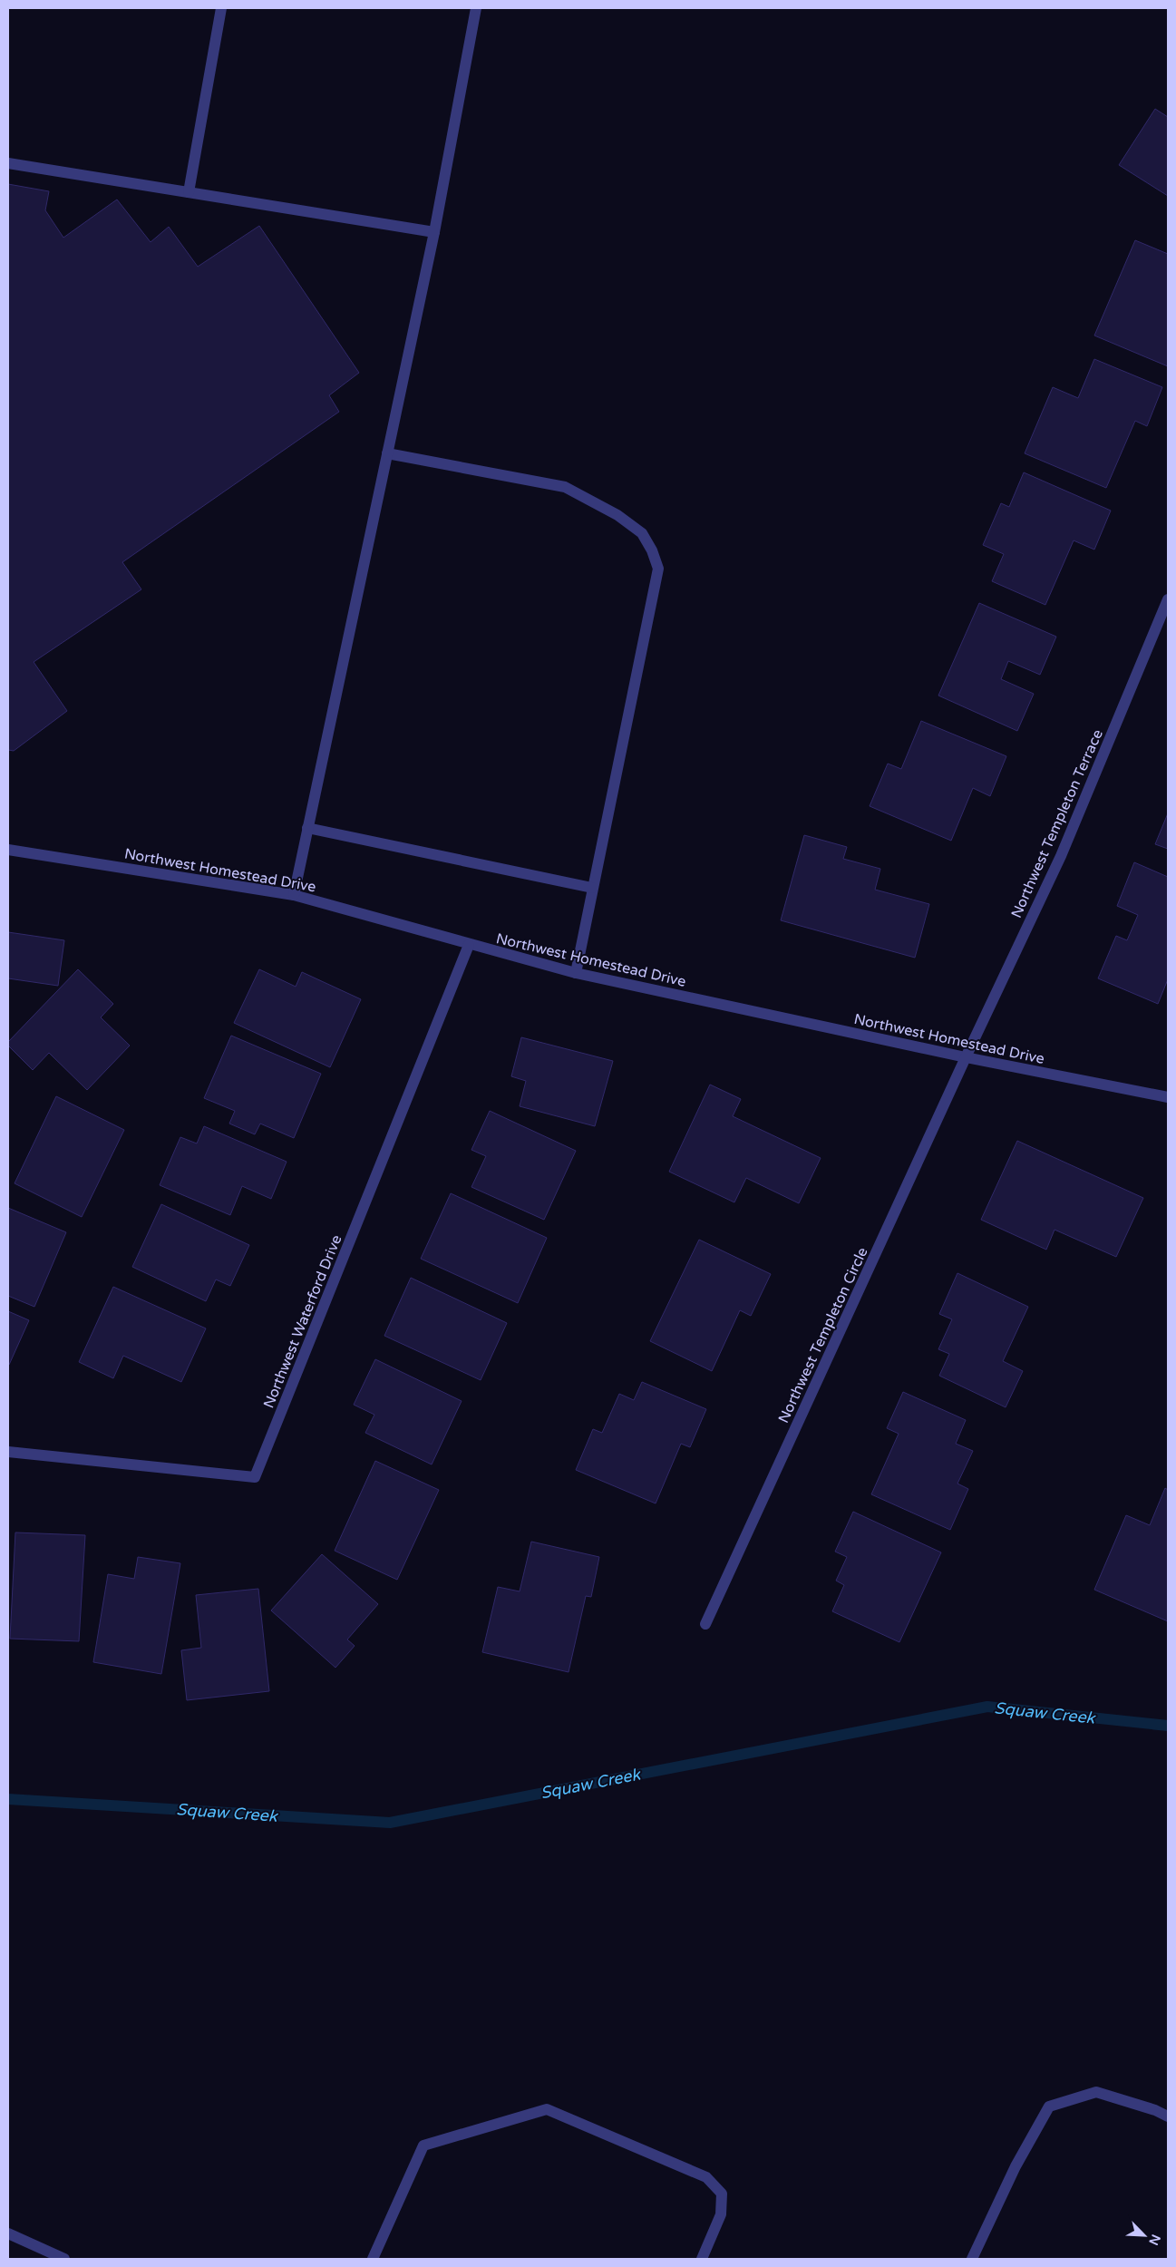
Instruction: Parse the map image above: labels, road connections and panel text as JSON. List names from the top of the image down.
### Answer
{
  "streets": {
    "street": [
      "Northwest Templeton Terrace",
      "Northwest Homestead Drive",
      "Northwest Waterford Drive",
      "Northwest Templeton Circle"
    ]
  },
  "crossings": [
    ["Northwest Templeton Terrace", "Northwest Homestead Drive"],
    ["Northwest Templeton Terrace", "Northwest Templeton Circle"],
    ["Northwest Homestead Drive", "Northwest Waterford Drive"],
    ["Northwest Homestead Drive", "Northwest Templeton Circle"]
  ],
  "water": ["Squaw Creek"],
  "north": "bottom right"
}
